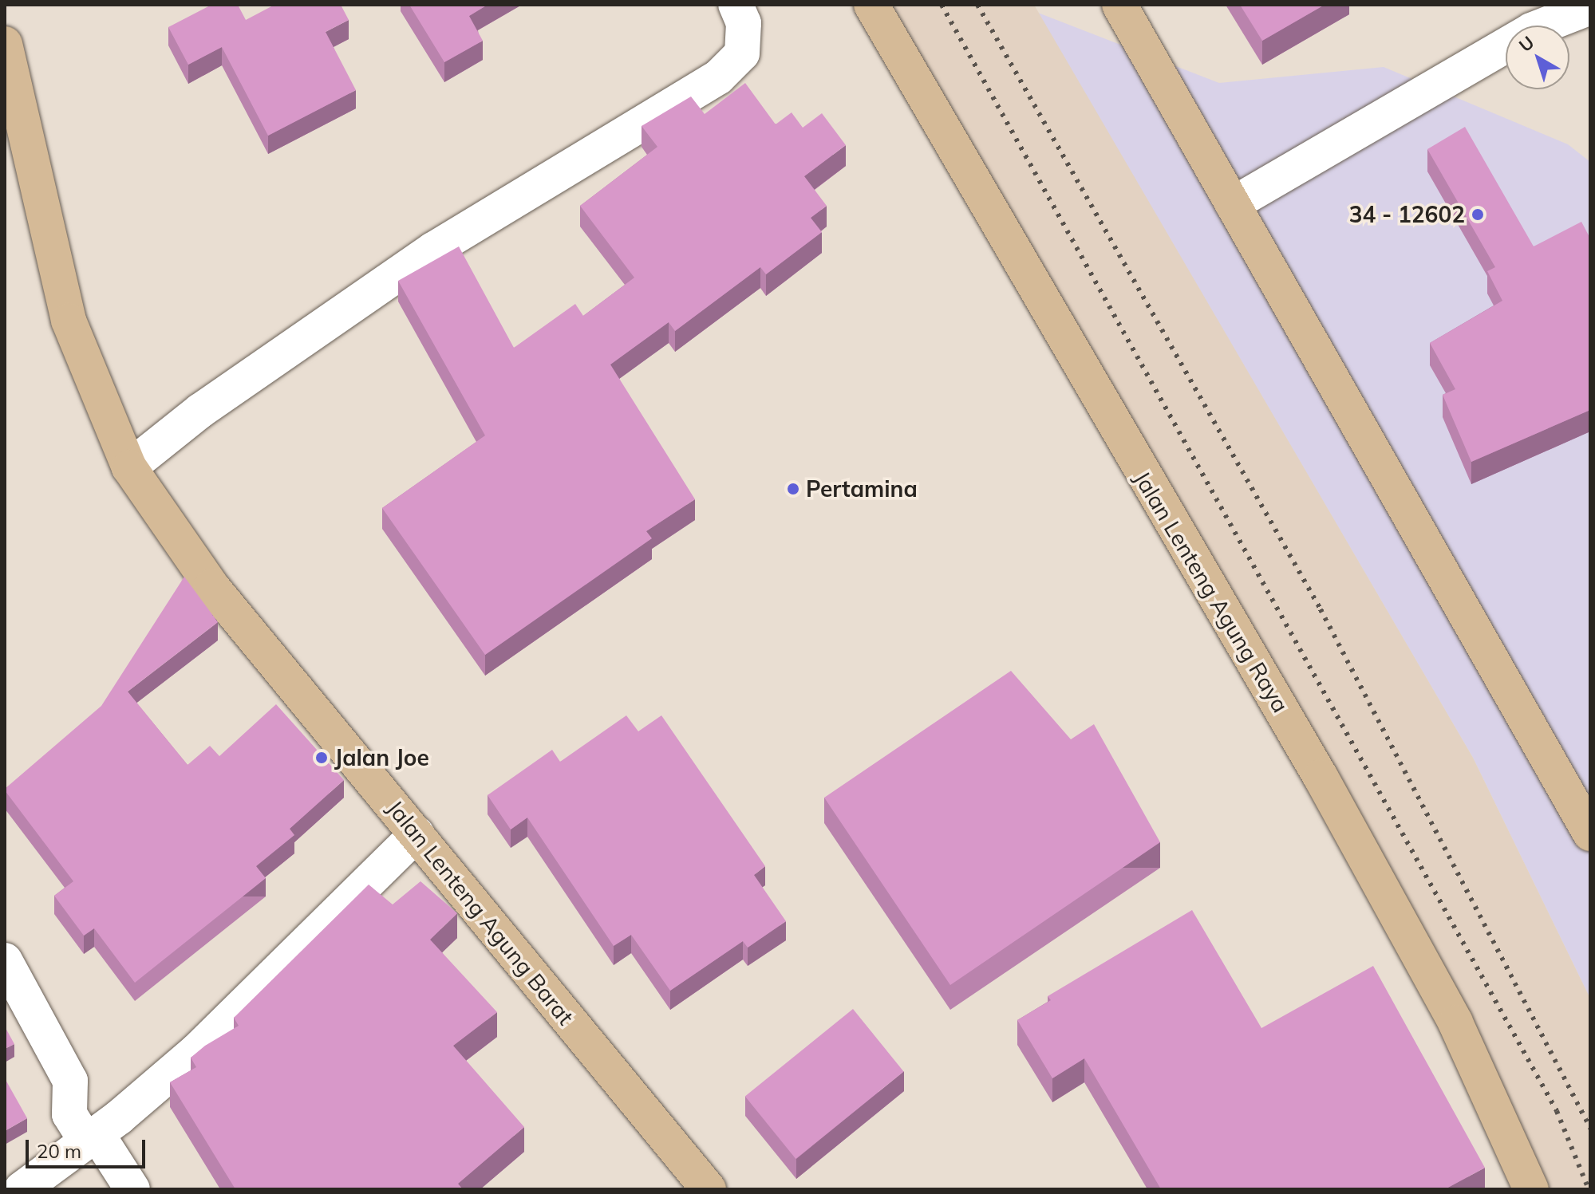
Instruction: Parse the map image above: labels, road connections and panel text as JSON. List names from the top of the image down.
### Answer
{
  "streets": {
    "main road": ["Jalan Lenteng Agung Raya", "Jalan Lenteng Agung Barat"]
  },
  "places": ["34 - 12602", "Pertamina", "Jalan Joe"],
  "scale_bar": "20 m",
  "north": "top left"
}
